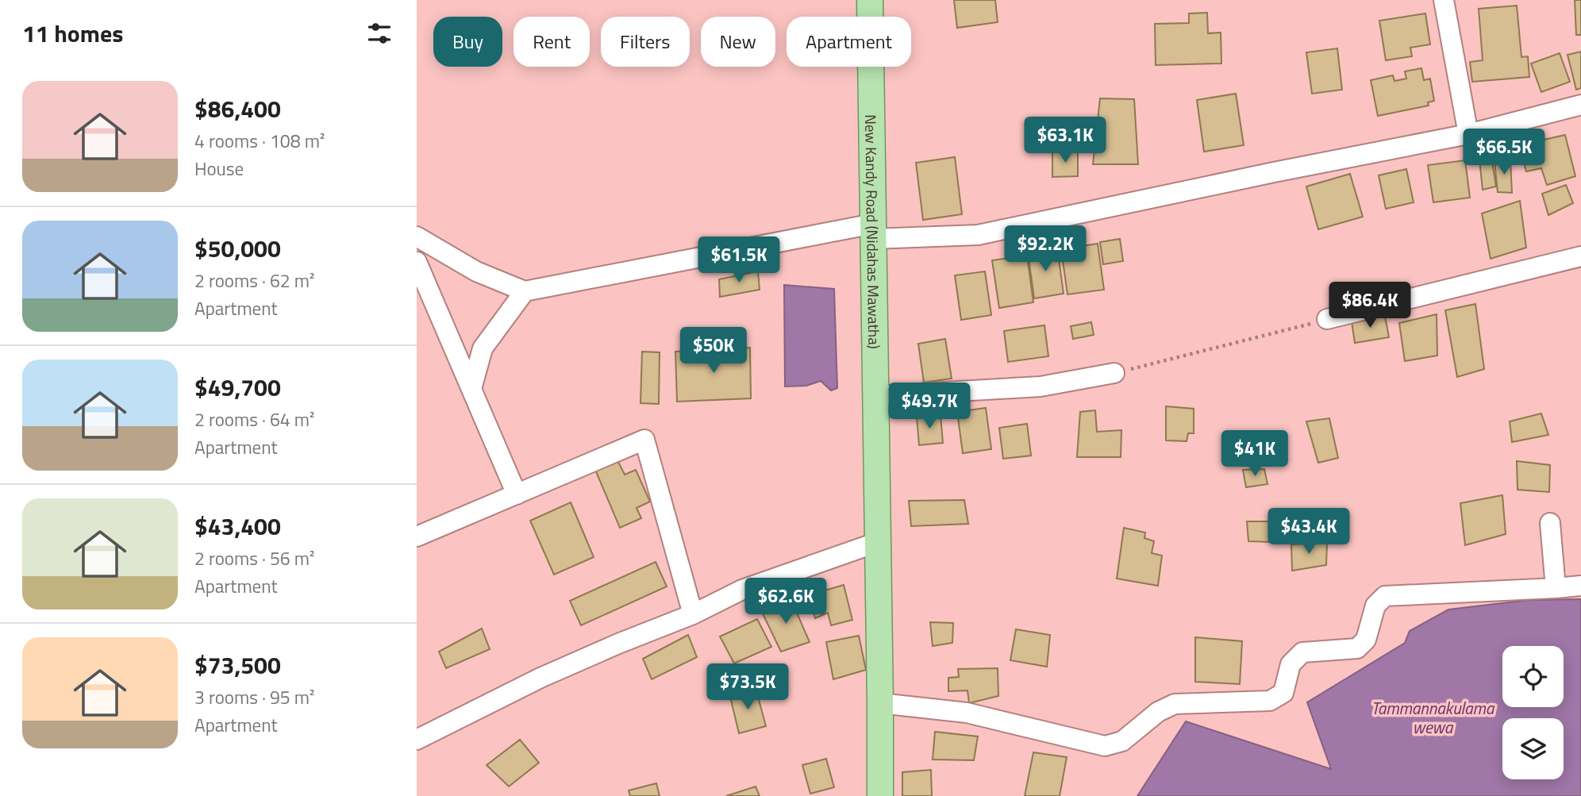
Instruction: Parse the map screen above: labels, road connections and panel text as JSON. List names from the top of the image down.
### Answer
{
  "streets": {
    "main road": ["New Kandy Road (Nidahas Mawatha)"]
  },
  "water": ["Tammannakulama wewa"],
  "page": {
    "heading": "11 homes",
    "chip": [
      "Buy",
      "Rent",
      "Filters",
      "New",
      "Apartment"
    ],
    "list": [
      {
        "name": "$86,400",
        "note": "4 rooms · 108 m² · House"
      },
      {
        "name": "$50,000",
        "note": "2 rooms · 62 m² · Apartment"
      },
      {
        "name": "$49,700",
        "note": "2 rooms · 64 m² · Apartment"
      },
      {
        "name": "$43,400",
        "note": "2 rooms · 56 m² · Apartment"
      },
      {
        "name": "$73,500",
        "note": "3 rooms · 95 m² · Apartment"
      }
    ],
    "price": [
      "$63.1K",
      "$66.5K",
      "$92.2K",
      "$61.5K",
      "$86.4K",
      "$50K",
      "$49.7K",
      "$41K",
      "$43.4K",
      "$62.6K",
      "$73.5K"
    ]
  }
}
